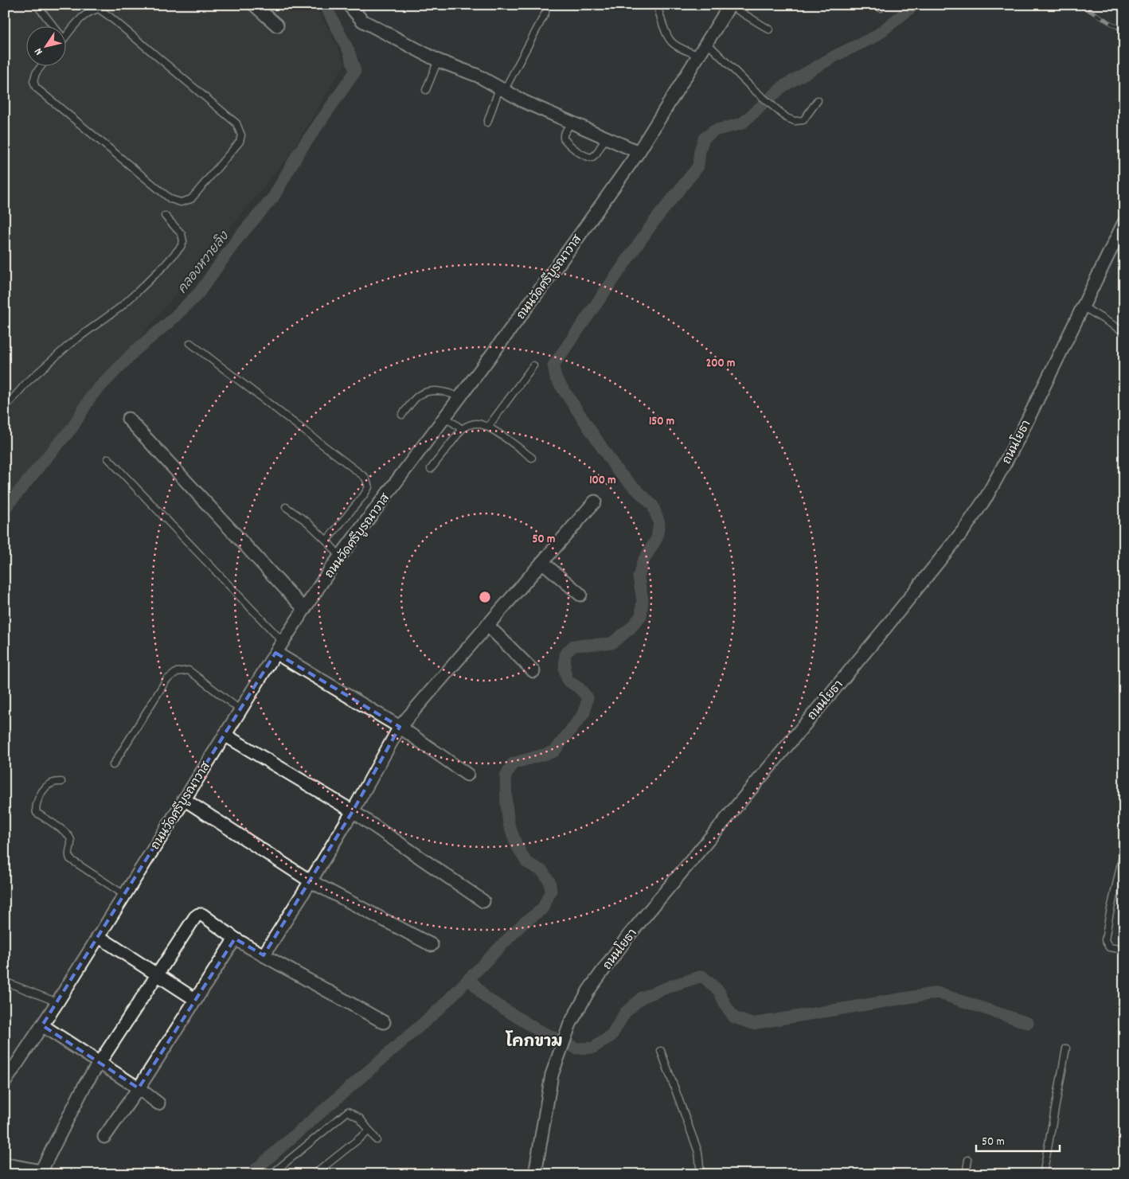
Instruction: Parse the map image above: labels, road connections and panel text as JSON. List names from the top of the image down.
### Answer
{
  "streets": {
    "street": ["ถนนวัดศรีบูรณาวาส", "ถนนโยธา"]
  },
  "districts": ["โคกขาม"],
  "water": ["คลองหวายลิง"],
  "scale_bar": "50 m",
  "north": "bottom left",
  "rings": [
    "200 m",
    "150 m",
    "100 m",
    "50 m"
  ]
}
